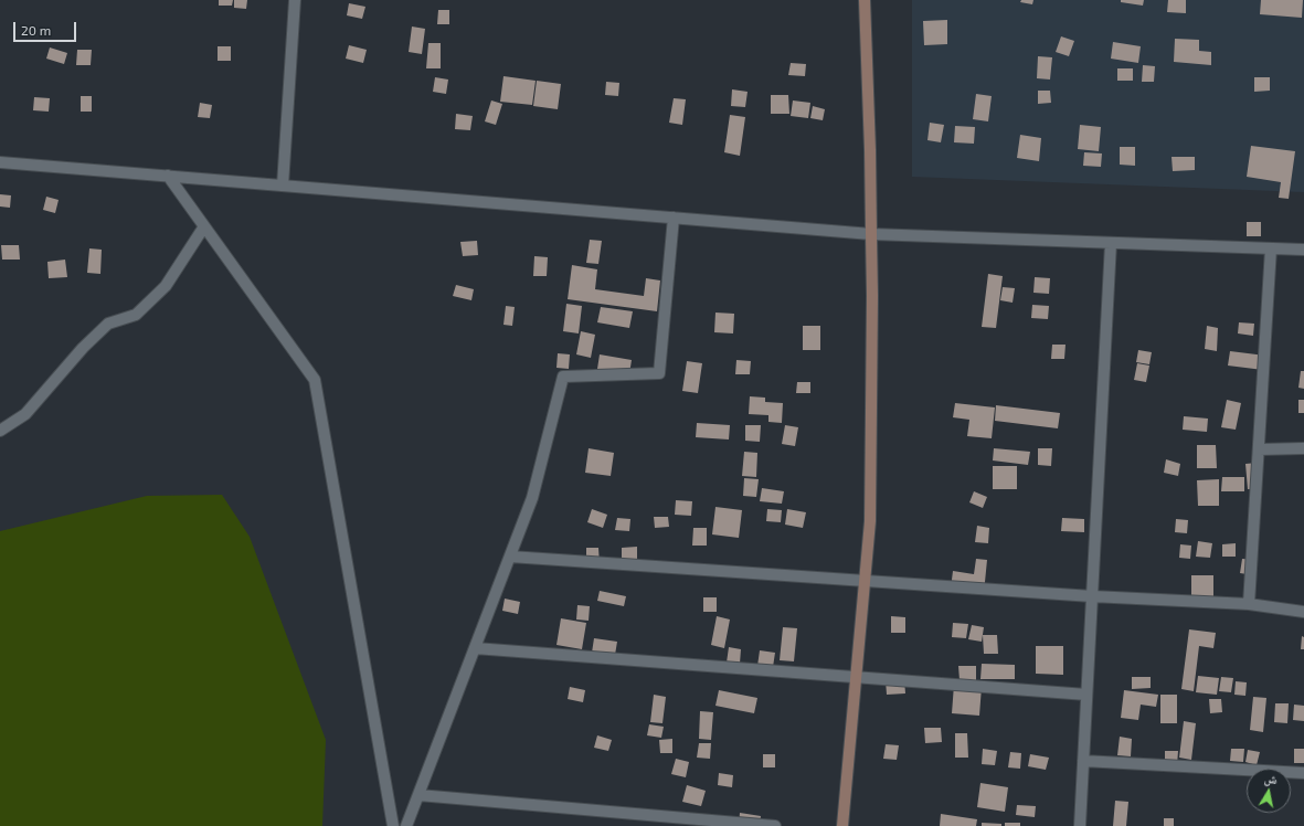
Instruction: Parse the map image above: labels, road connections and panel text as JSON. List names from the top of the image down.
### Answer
{
  "scale_bar": "20 m",
  "north": "top"
}
